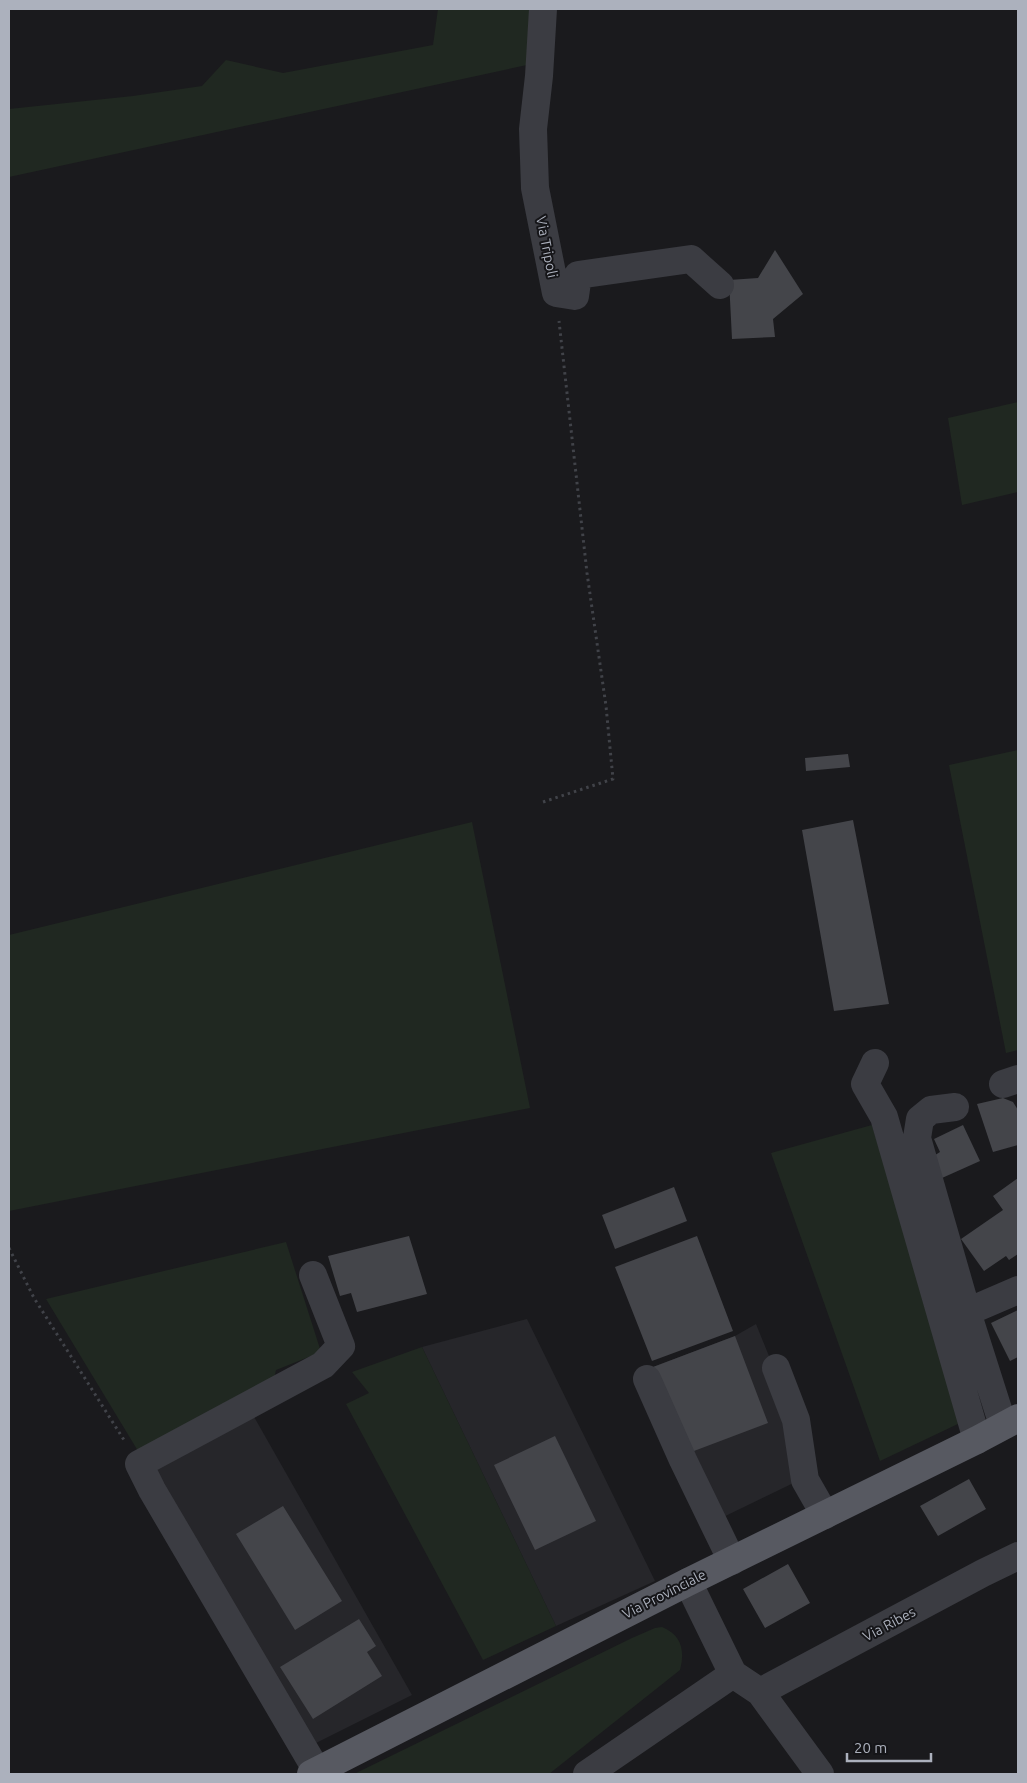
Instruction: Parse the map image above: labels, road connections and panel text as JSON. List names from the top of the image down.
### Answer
{
  "streets": {
    "main road": ["Via Provinciale"],
    "street": ["Via Tripoli", "Via Ribes"]
  },
  "scale_bar": "20 m"
}
